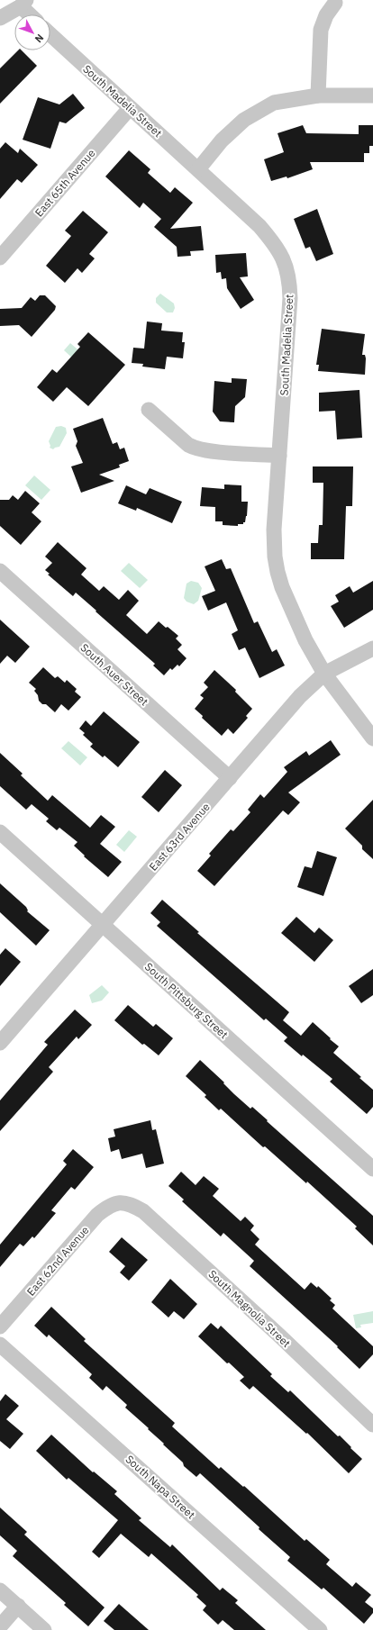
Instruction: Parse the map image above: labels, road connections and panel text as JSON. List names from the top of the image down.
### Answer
{
  "streets": {
    "street": [
      "South Madelia Street",
      "East 65th Avenue",
      "South Auer Street",
      "East 63rd Avenue",
      "South Pittsburg Street",
      "East 62nd Avenue",
      "South Magnolia Street",
      "South Napa Street"
    ]
  },
  "crossings": [
    ["South Madelia Street", "East 65th Avenue"],
    ["South Madelia Street", "East 63rd Avenue"],
    ["South Auer Street", "East 63rd Avenue"],
    ["East 63rd Avenue", "South Pittsburg Street"],
    ["East 62nd Avenue", "South Magnolia Street"]
  ],
  "north": "bottom right"
}
